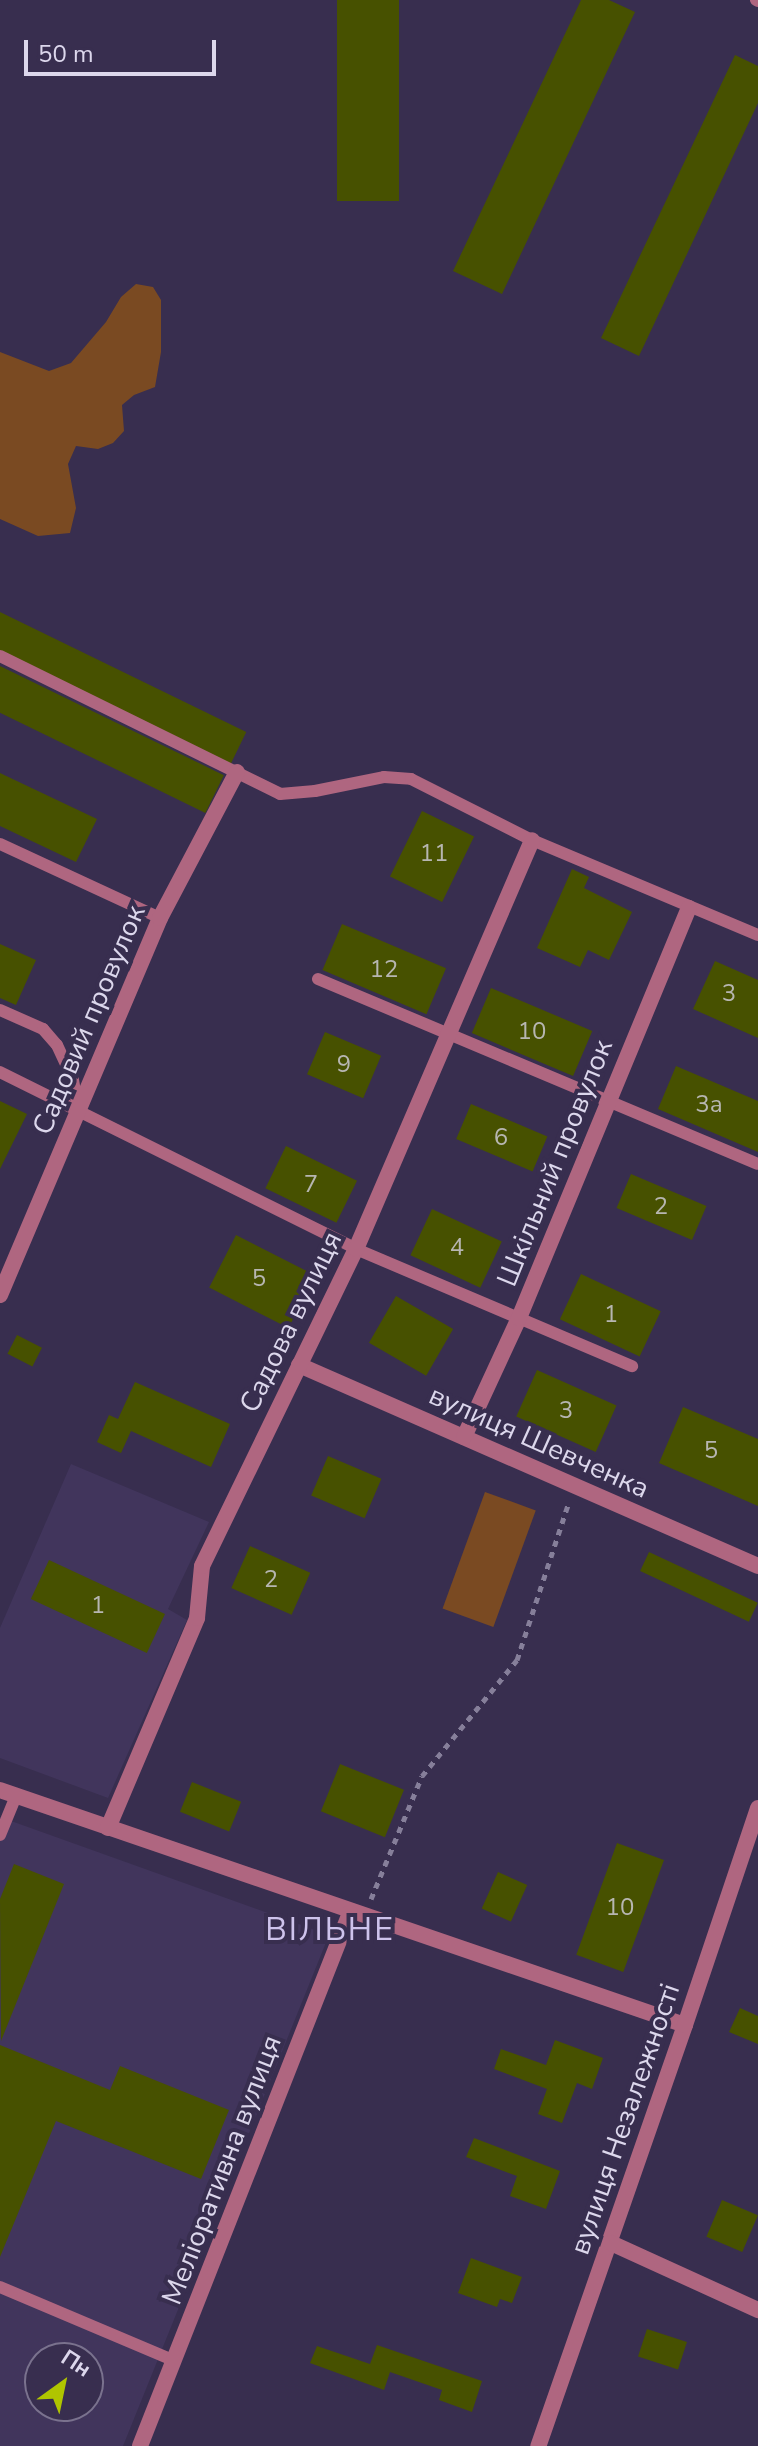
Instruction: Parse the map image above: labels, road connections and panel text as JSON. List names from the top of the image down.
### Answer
{
  "streets": {
    "street": [
      "Садовий провулок",
      "Шкільний провулок",
      "Садова вулиця",
      "вулиця Шевченка",
      "вулиця Незалежності",
      "Меліоративна вулиця"
    ]
  },
  "crossings": [
    ["Шкільний провулок", "вулиця Шевченка"],
    ["Садова вулиця", "вулиця Шевченка"]
  ],
  "districts": ["ВІЛЬНЕ"],
  "house_numbers": [
    "11",
    "12",
    "3",
    "10",
    "9",
    "3а",
    "6",
    "7",
    "2",
    "4",
    "5",
    "1",
    "3",
    "5",
    "2",
    "1",
    "10"
  ],
  "scale_bar": "50 m",
  "north": "top right"
}
